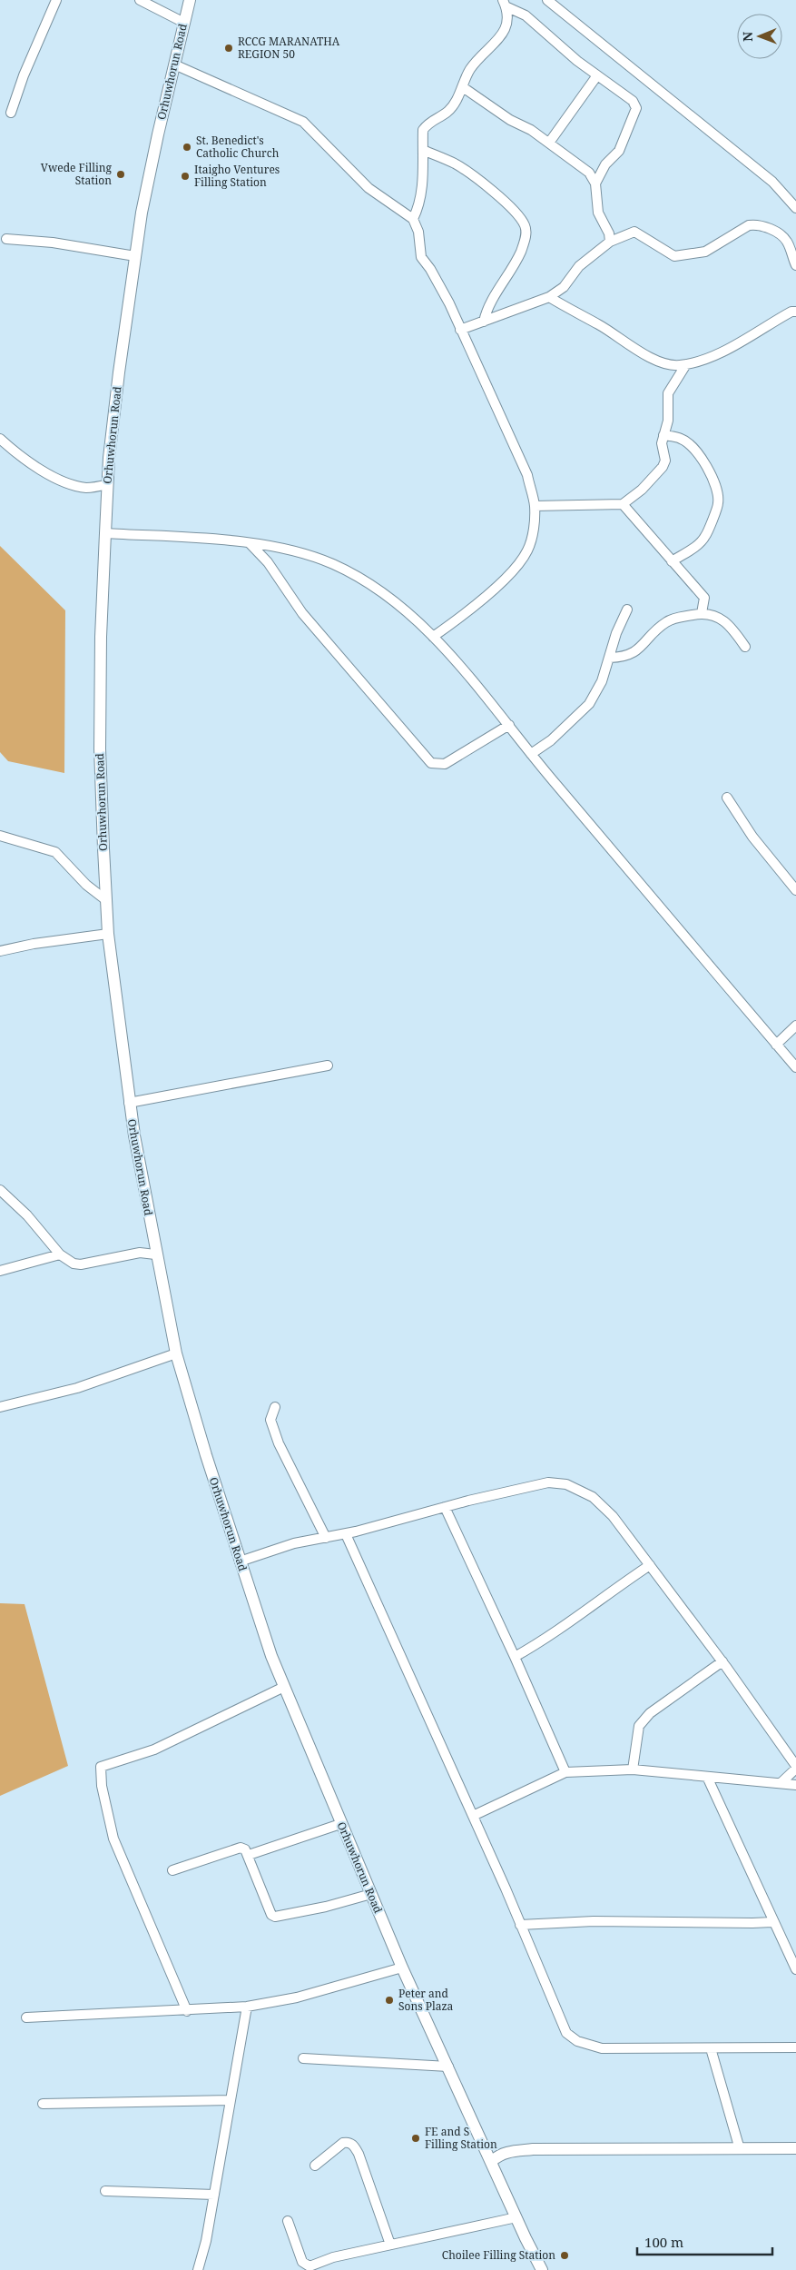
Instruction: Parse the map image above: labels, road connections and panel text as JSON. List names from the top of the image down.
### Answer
{
  "streets": {
    "street": ["Orhuwhorun Road"]
  },
  "places": [
    "RCCG MARANATHA REGION 50",
    "St. Benedict's Catholic Church",
    "Vwede Filling Station",
    "Itaigho Ventures Filling Station",
    "Peter and Sons Plaza",
    "FE and S Filling Station",
    "Choilee Filling Station"
  ],
  "scale_bar": "100 m",
  "north": "left"
}
